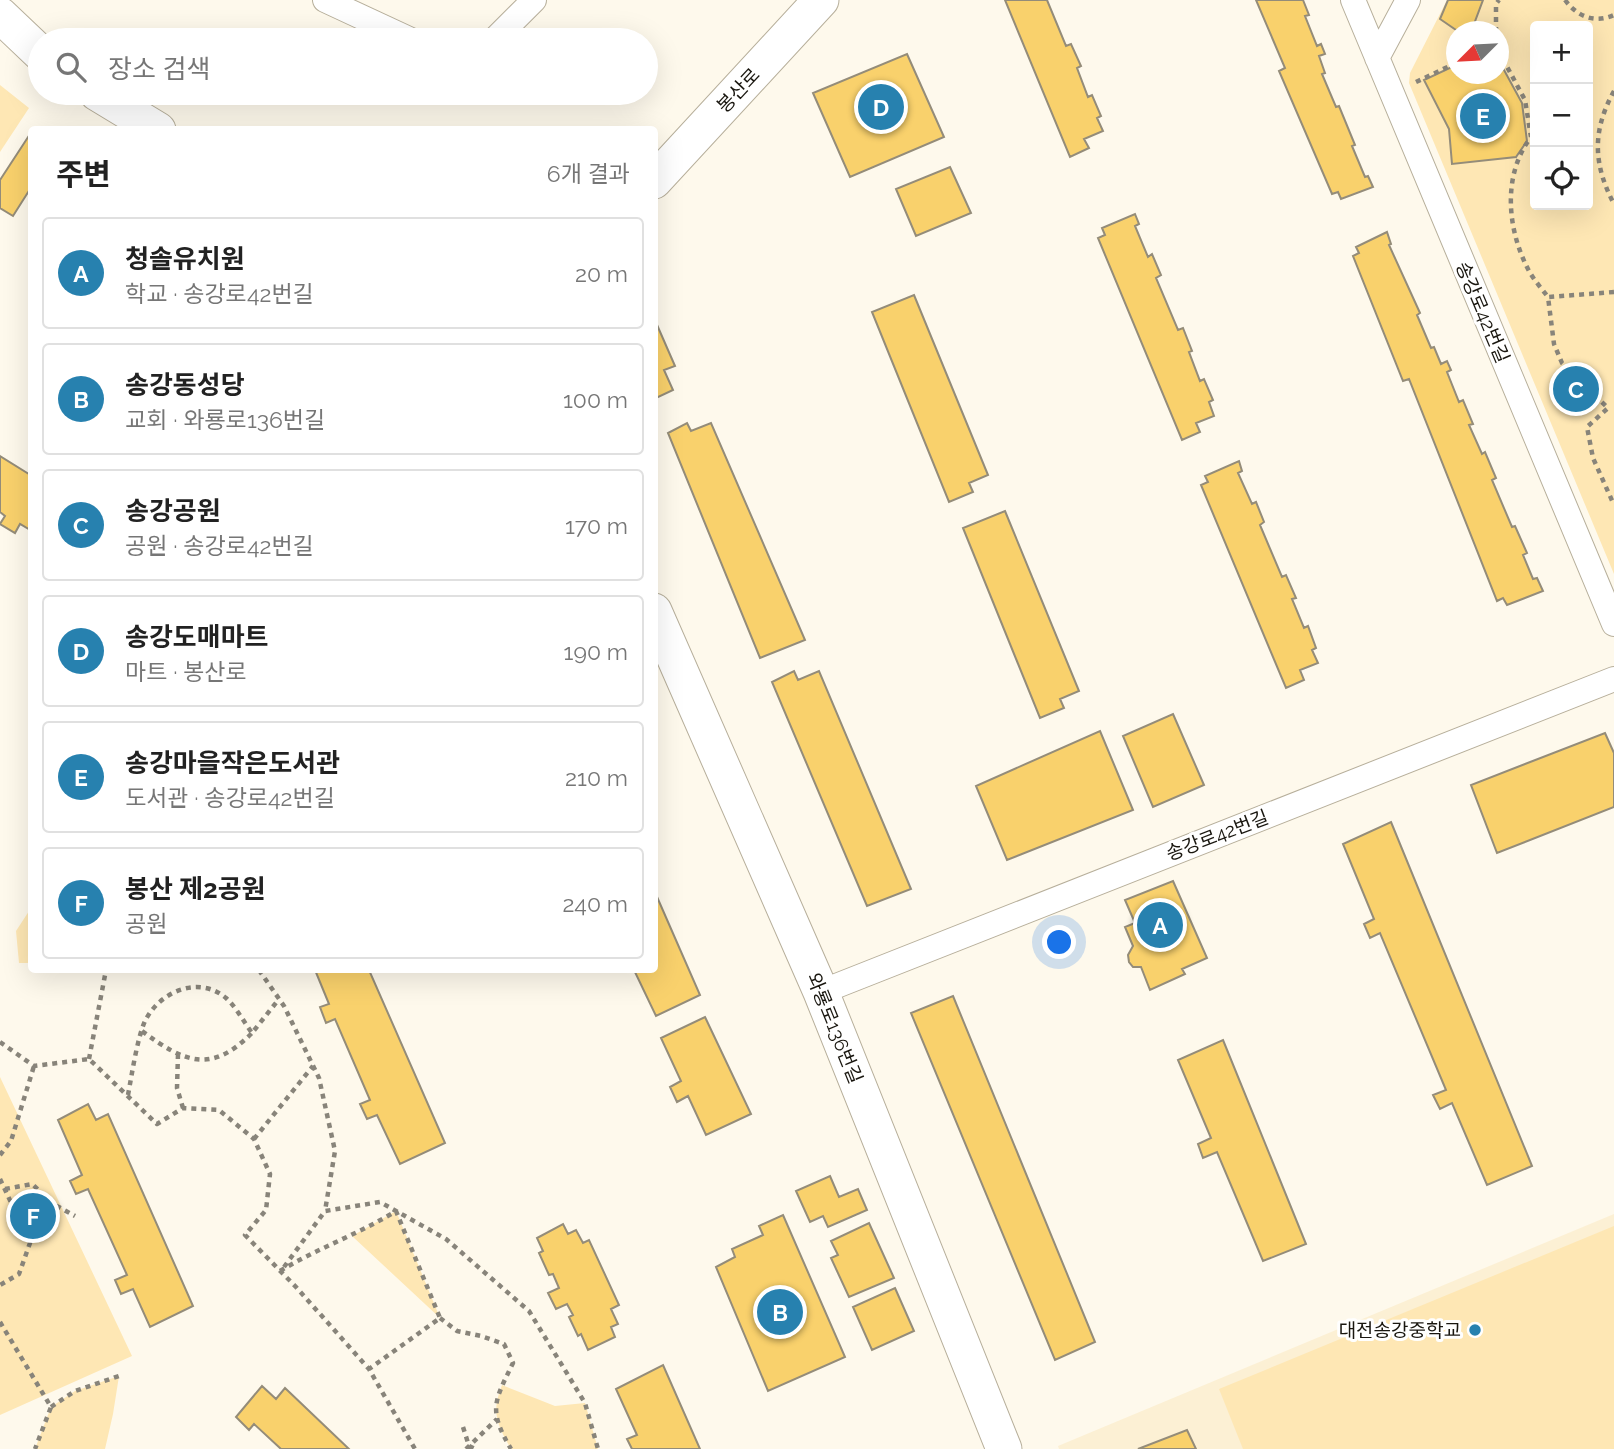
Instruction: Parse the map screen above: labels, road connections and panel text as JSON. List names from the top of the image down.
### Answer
{
  "streets": {
    "main road": ["봉산로", "와룡로136번길"],
    "street": ["송강로42번길"]
  },
  "crossings": [
    ["송강로42번길", "와룡로136번길"]
  ],
  "places": ["대전송강중학교"],
  "north": "bottom left",
  "page": {
    "map_buttons": ["+", "−"],
    "search": "장소 검색",
    "pins": [
      "D",
      "E",
      "C",
      "A",
      "F",
      "B"
    ],
    "heading": ["주변", "6개 결과"],
    "list": [
      {
        "mark": "A",
        "name": "청솔유치원",
        "note": "학교 · 송강로42번길",
        "value": "20 m"
      },
      {
        "mark": "B",
        "name": "송강동성당",
        "note": "교회 · 와룡로136번길",
        "value": "100 m"
      },
      {
        "mark": "C",
        "name": "송강공원",
        "note": "공원 · 송강로42번길",
        "value": "170 m"
      },
      {
        "mark": "D",
        "name": "송강도매마트",
        "note": "마트 · 봉산로",
        "value": "190 m"
      },
      {
        "mark": "E",
        "name": "송강마을작은도서관",
        "note": "도서관 · 송강로42번길",
        "value": "210 m"
      },
      {
        "mark": "F",
        "name": "봉산 제2공원",
        "note": "공원",
        "value": "240 m"
      }
    ]
  }
}
